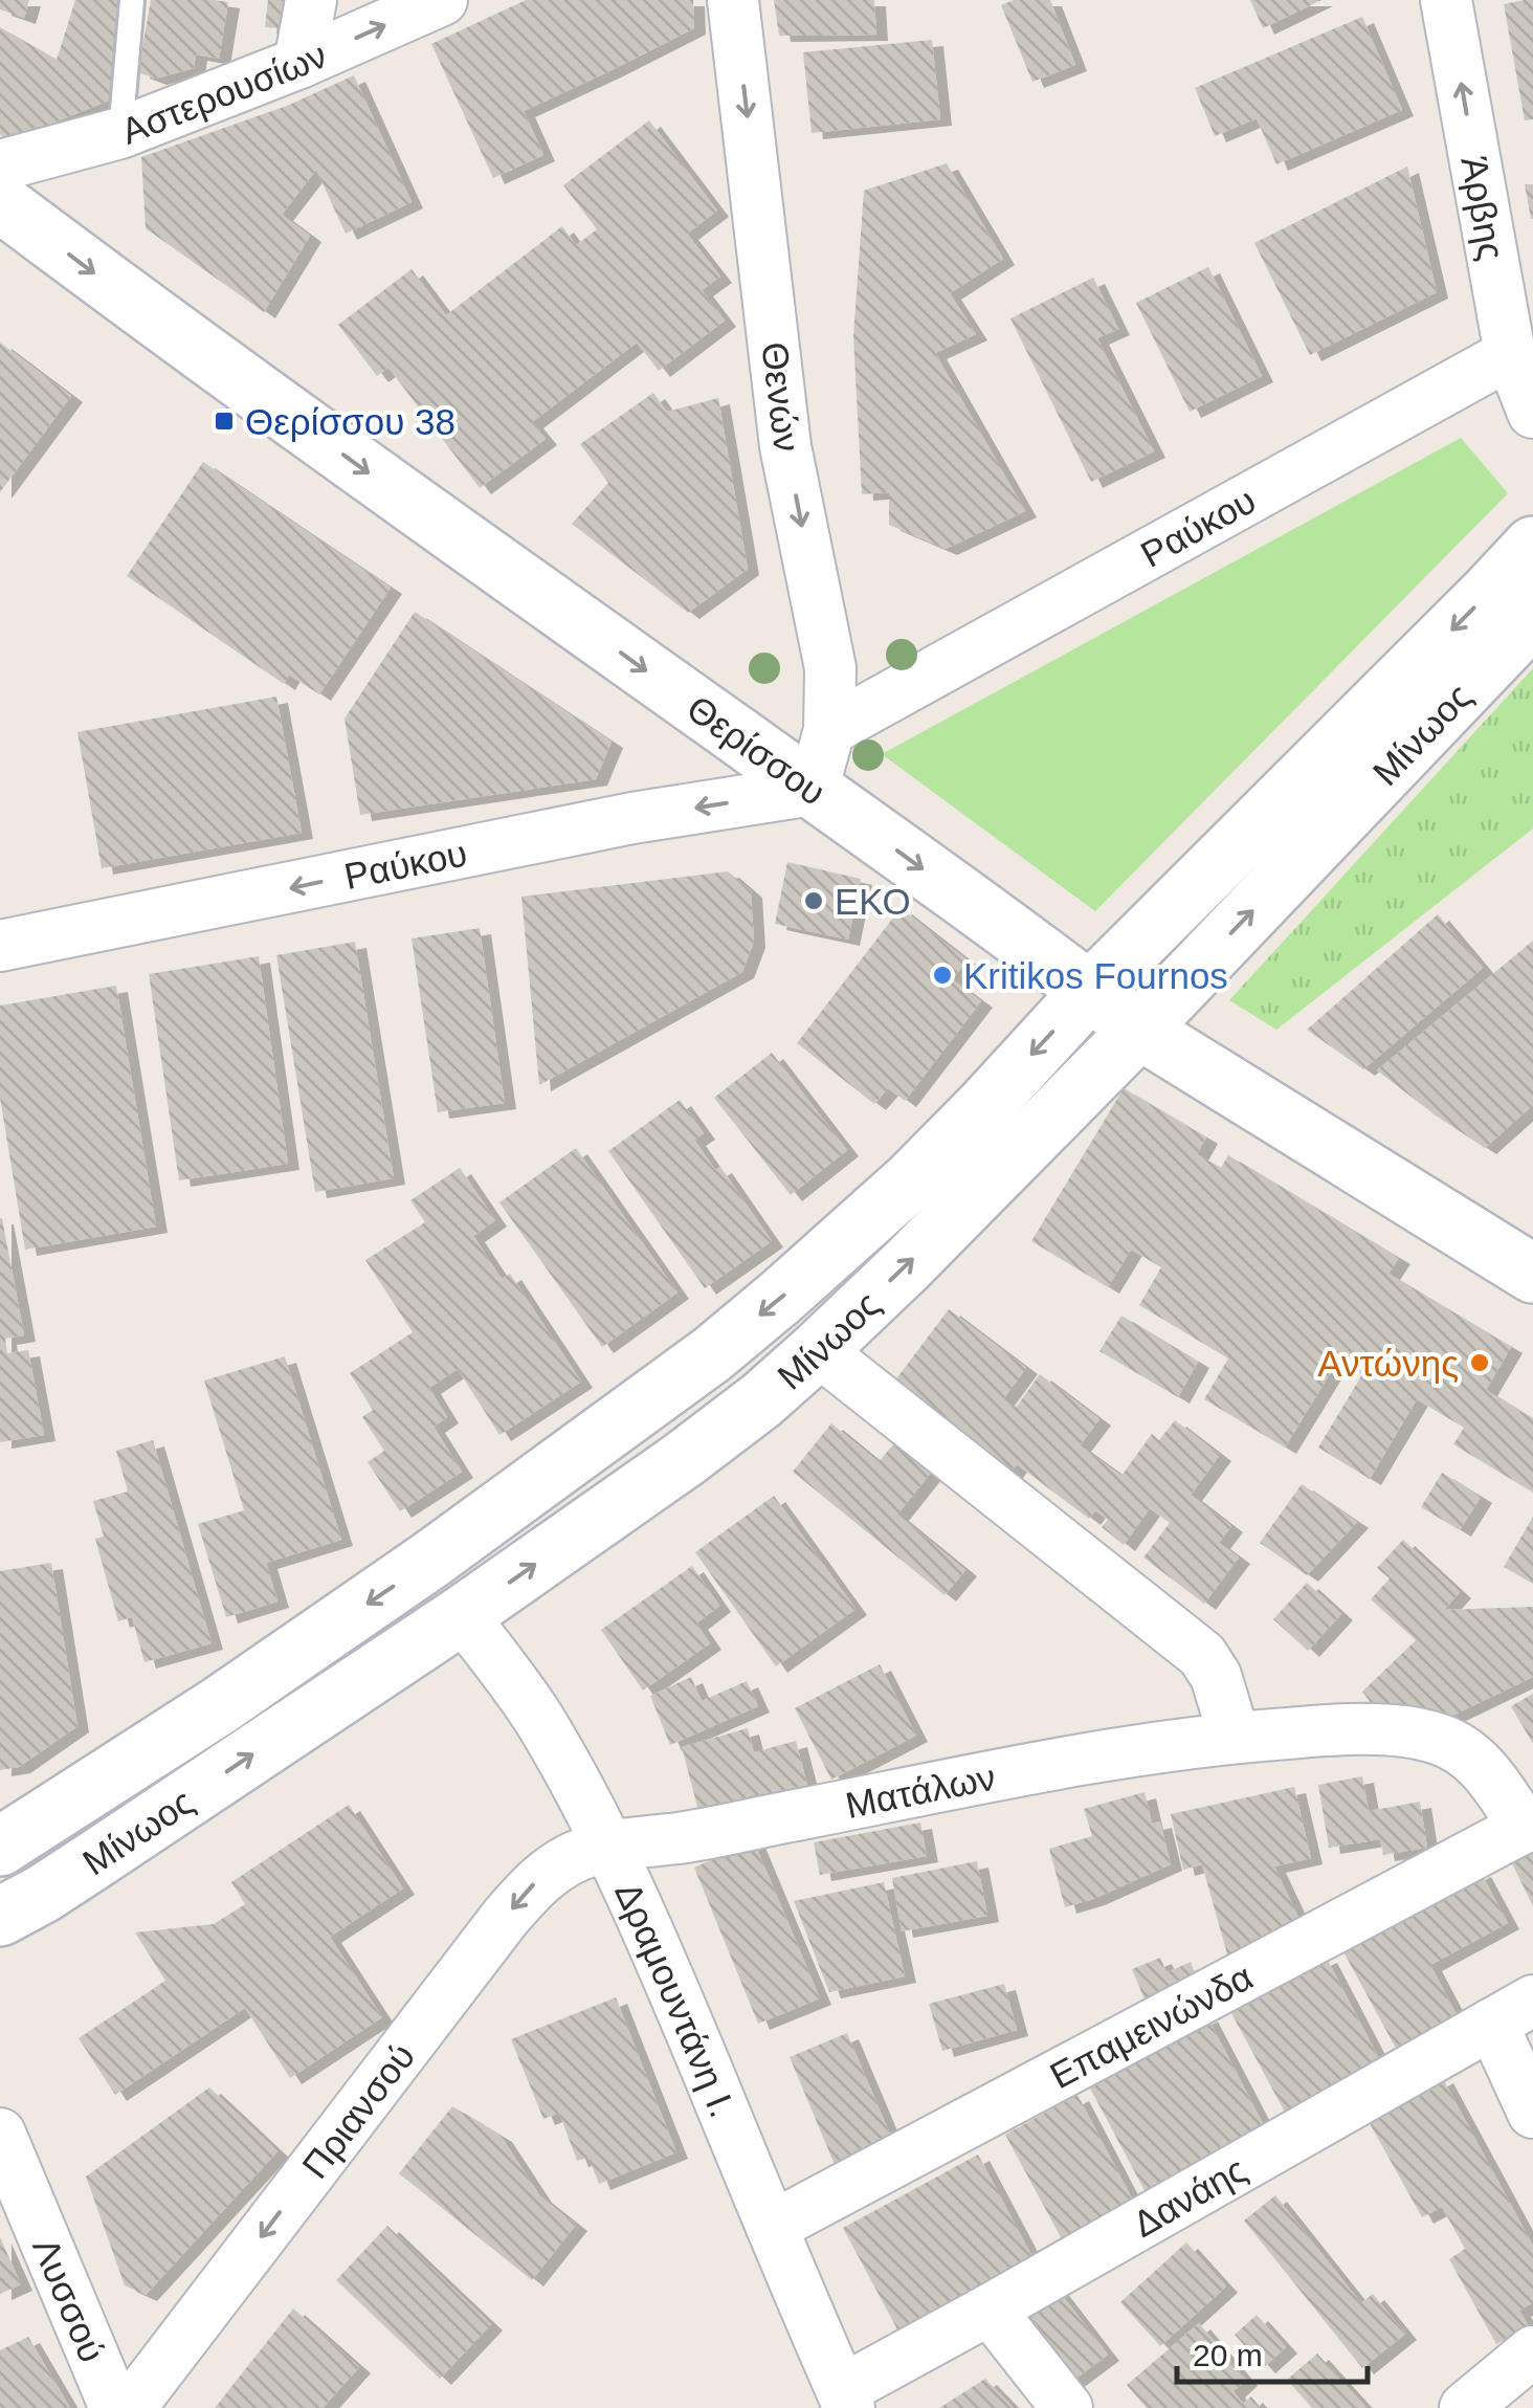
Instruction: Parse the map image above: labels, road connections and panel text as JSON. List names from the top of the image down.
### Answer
{
  "streets": {
    "main road": ["Μίνωος", "Θερίσσου"],
    "street": [
      "Αστερουσίων",
      "Άρβης",
      "Θενών",
      "Ραύκου",
      "Ματάλων",
      "Δραμουντάνη Ι.",
      "Επαμεινώνδα",
      "Πριανσού",
      "Δανάης",
      "Λυσσού"
    ]
  },
  "crossings": [
    ["Άρβης", "Ραύκου"],
    ["Θενών", "Ραύκου"],
    ["Θενών", "Θερίσσου"],
    ["Ραύκου", "Θερίσσου"],
    ["Μίνωος", "Θερίσσου"],
    ["Μίνωος", "Δραμουντάνη Ι."],
    ["Ματάλων", "Δραμουντάνη Ι."],
    ["Ματάλων", "Επαμεινώνδα"],
    ["Ματάλων", "Πριανσού"],
    ["Δραμουντάνη Ι.", "Επαμεινώνδα"],
    ["Δραμουντάνη Ι.", "Πριανσού"],
    ["Δραμουντάνη Ι.", "Δανάης"]
  ],
  "one_way": [
    "Άρβης",
    "Θενών",
    "Ραύκου",
    "Θερίσσου",
    "Πριανσού"
  ],
  "places": {
    "transit": ["Θερίσσου 38"],
    "other": ["ΕΚΟ", "Kritikos Fournos", "Αντώνης"]
  },
  "scale_bar": "20 m"
}
